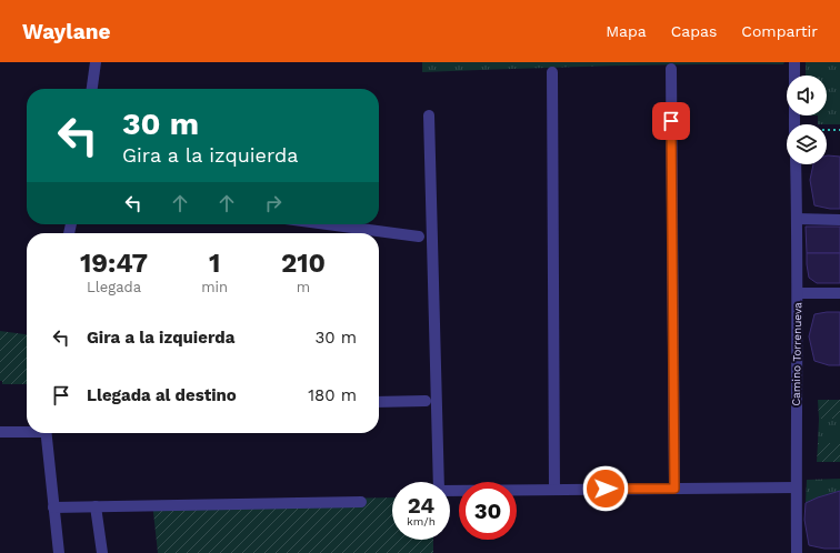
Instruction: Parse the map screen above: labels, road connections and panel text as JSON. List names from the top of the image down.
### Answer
{
  "streets": {
    "street": ["Camino Torrenueva"]
  },
  "page": {
    "header": "Waylane",
    "nav": ["Mapa", "Capas", "Compartir"],
    "turn": ["30 m", "Gira a la izquierda"],
    "eta": [
      "19:47",
      "Llegada",
      "1",
      "min",
      "210",
      "m"
    ],
    "list": [
      {
        "name": "Gira a la izquierda",
        "value": "30 m"
      },
      {
        "name": "Llegada al destino",
        "value": "180 m"
      }
    ],
    "speed": "24 km/h",
    "limit": "30"
  }
}
